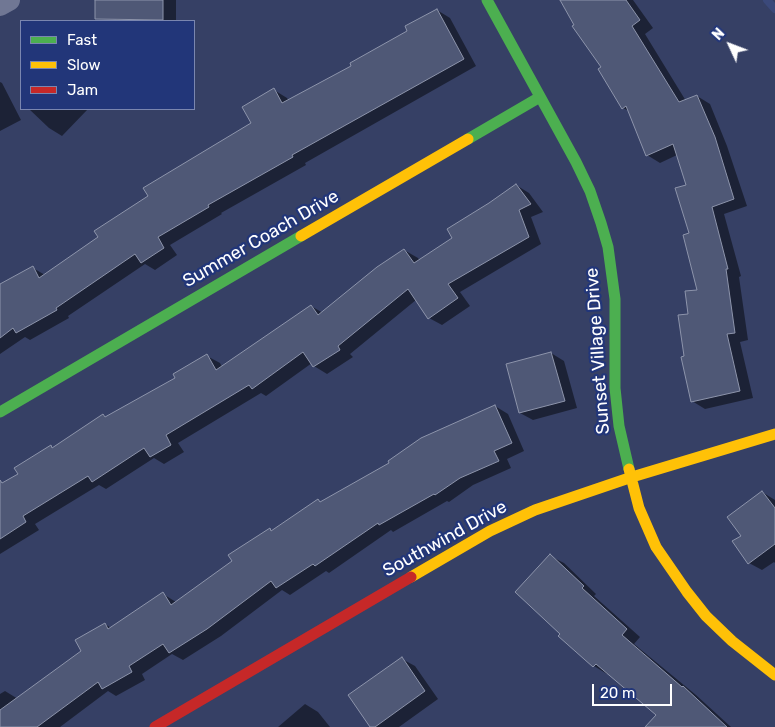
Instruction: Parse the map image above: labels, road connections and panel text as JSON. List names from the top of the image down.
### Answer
{
  "streets": {
    "street": ["Summer Coach Drive", "Sunset Village Drive", "Southwind Drive"]
  },
  "crossings": [
    ["Summer Coach Drive", "Sunset Village Drive"],
    ["Sunset Village Drive", "Southwind Drive"]
  ],
  "legend": ["Fast", "Slow", "Jam"],
  "scale_bar": "20 m",
  "north": "top left"
}
